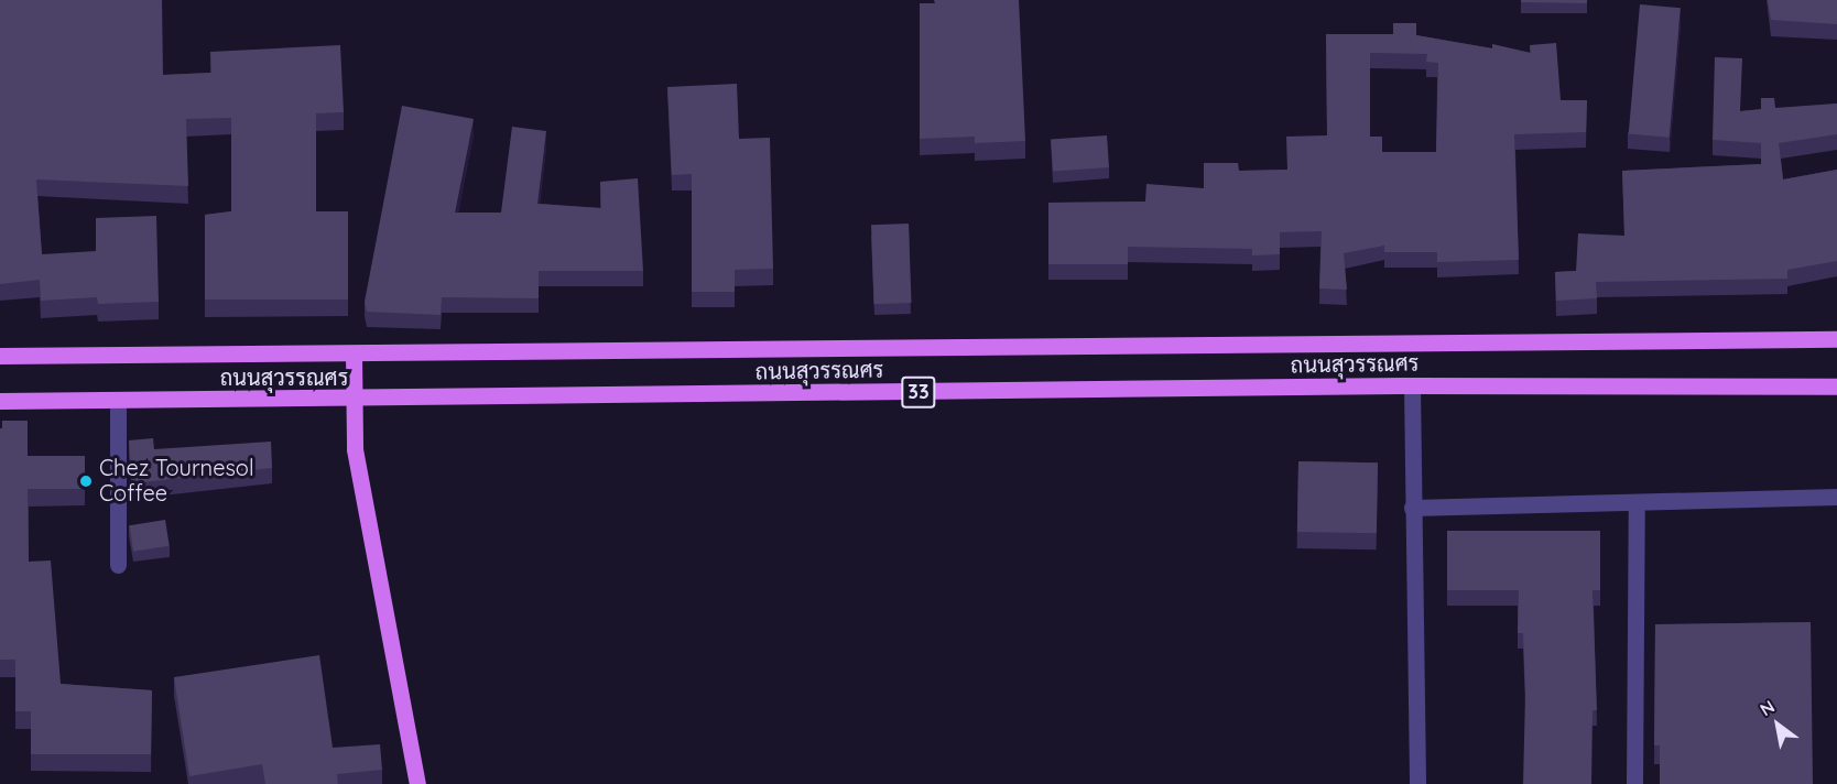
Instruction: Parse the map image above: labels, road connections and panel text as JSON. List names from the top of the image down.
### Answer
{
  "streets": {
    "main road": ["ถนนสุวรรณศร", "33"]
  },
  "places": ["Chez Tournesol Coffee"],
  "north": "top left"
}
